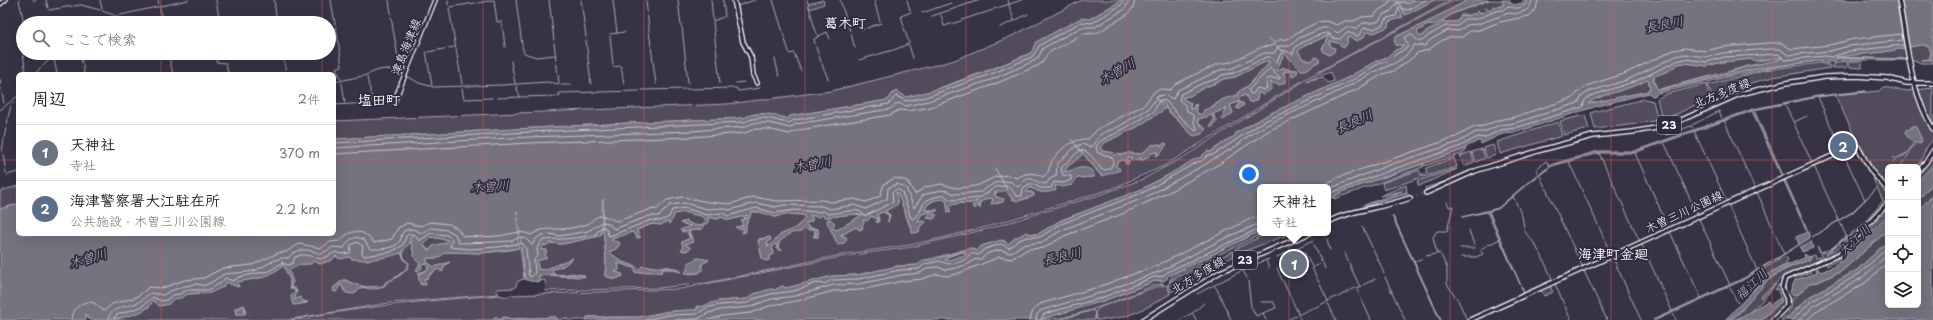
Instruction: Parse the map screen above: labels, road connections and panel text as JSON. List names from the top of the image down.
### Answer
{
  "streets": {
    "main road": [
      "津島海津線",
      "北方多度線",
      "23",
      "木曽三川公園線"
    ]
  },
  "districts": ["葛木町", "塩田町", "海津町金廻"],
  "water": [
    "長良川",
    "木曽川",
    "大江川",
    "福江川"
  ],
  "page": {
    "search": "ここで検索",
    "heading": ["周辺", "2件"],
    "list": [
      {
        "mark": "1",
        "name": "天神社",
        "note": "寺社",
        "value": "370 m"
      },
      {
        "mark": "2",
        "name": "海津警察署大江駐在所",
        "note": "公共施設 · 木曽三川公園線",
        "value": "2.2 km"
      }
    ],
    "pins": ["2", "1"],
    "map_buttons": ["+", "−"],
    "popup": ["天神社", "寺社"]
  }
}
